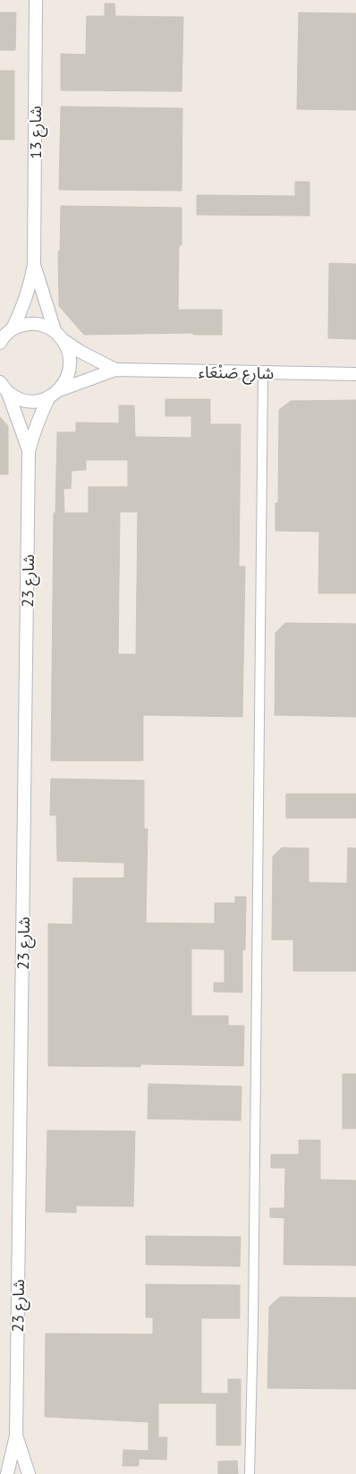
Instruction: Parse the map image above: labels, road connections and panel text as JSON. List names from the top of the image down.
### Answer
{
  "streets": {
    "street": ["شارع 13", "شارع صَنْعَاء", "شارع 23"]
  },
  "crossings": [
    ["شارع صَنْعَاء", "شارع 23"]
  ]
}
